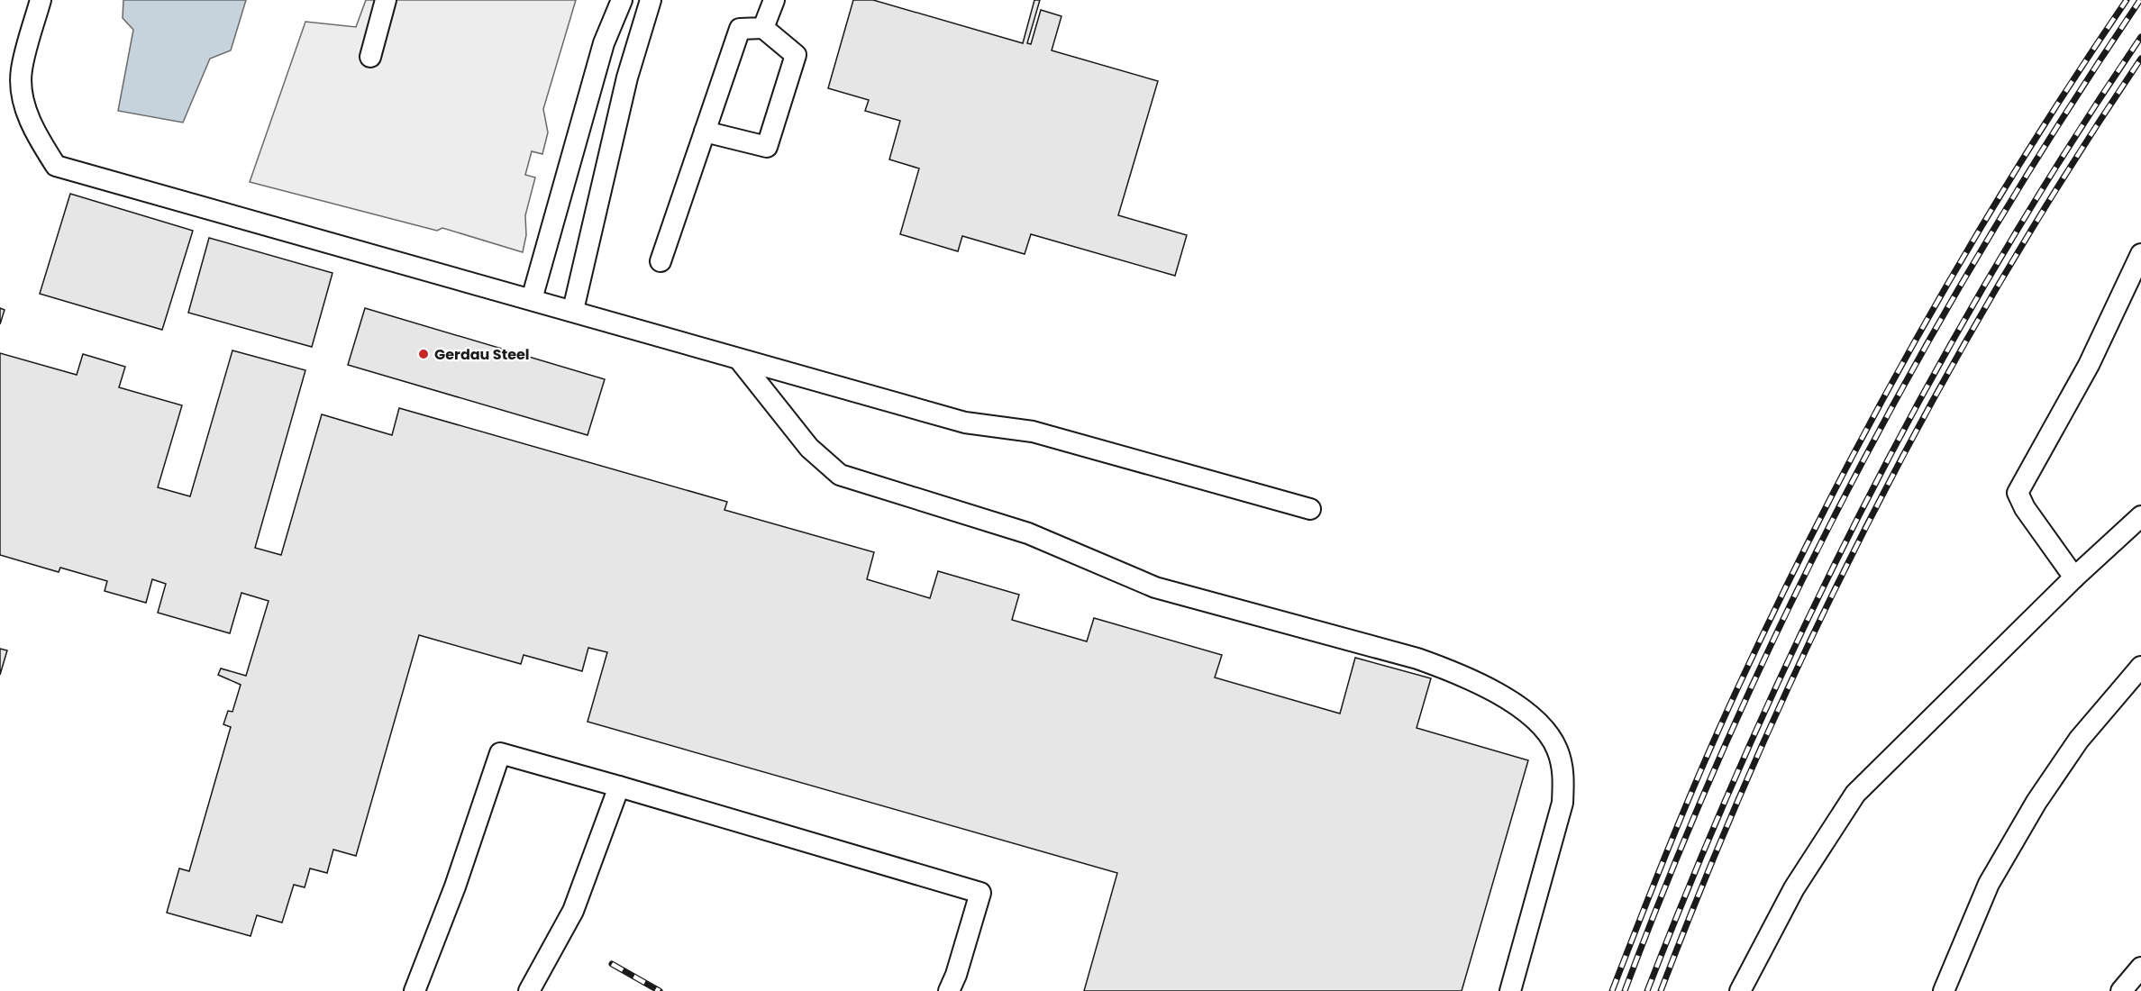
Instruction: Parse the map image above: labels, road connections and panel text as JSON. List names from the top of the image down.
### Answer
{
  "places": ["Gerdau Steel"]
}
